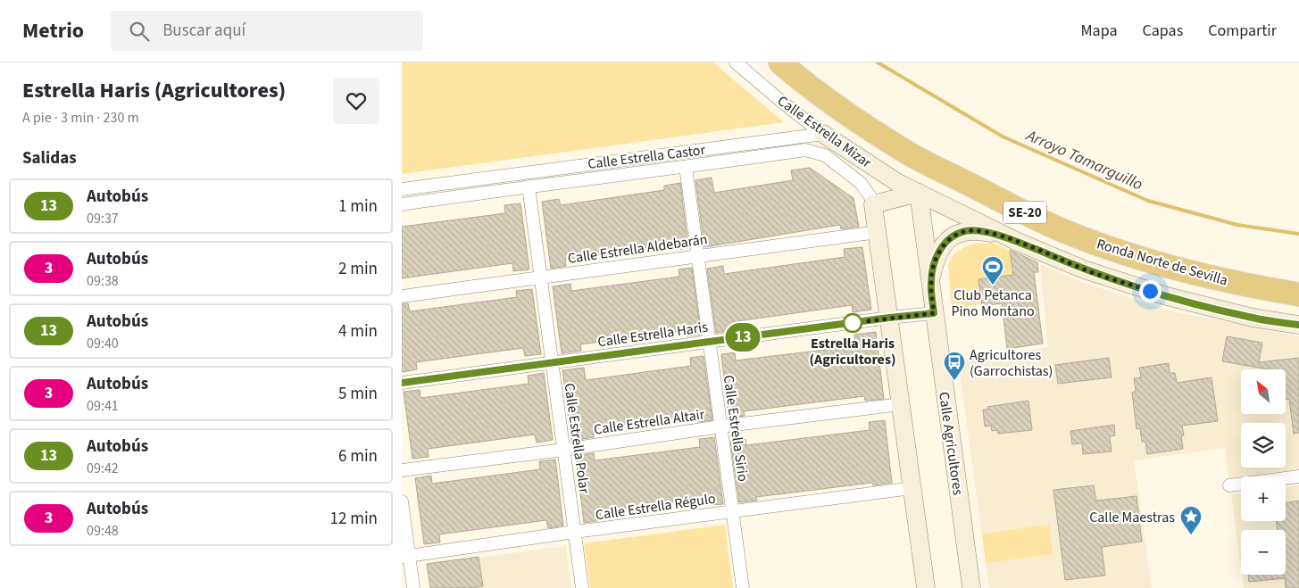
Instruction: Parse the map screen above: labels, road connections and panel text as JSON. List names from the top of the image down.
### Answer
{
  "streets": {
    "highway": ["SE-20", "Ronda Norte de Sevilla"],
    "street": [
      "Calle Estrella Mizar",
      "Calle Estrella Castor",
      "Calle Estrella Aldebarán",
      "Calle Estrella Haris",
      "Calle Estrella Altair",
      "Calle Estrella Sirio",
      "Calle Estrella Polar",
      "Calle Agricultores",
      "Calle Estrella Régulo"
    ]
  },
  "crossings": [
    ["Calle Estrella Mizar", "Calle Estrella Castor"],
    ["Calle Estrella Mizar", "Calle Agricultores"],
    ["Calle Estrella Castor", "Calle Estrella Sirio"],
    ["Calle Estrella Castor", "Calle Estrella Polar"],
    ["Calle Estrella Aldebarán", "Calle Estrella Sirio"],
    ["Calle Estrella Aldebarán", "Calle Estrella Polar"],
    ["Calle Estrella Haris", "Calle Estrella Sirio"],
    ["Calle Estrella Haris", "Calle Estrella Polar"],
    ["Calle Estrella Haris", "Calle Agricultores"],
    ["Calle Estrella Altair", "Calle Estrella Sirio"],
    ["Calle Estrella Altair", "Calle Estrella Polar"],
    ["Calle Estrella Sirio", "Calle Estrella Régulo"],
    ["Calle Estrella Polar", "Calle Estrella Régulo"]
  ],
  "water": ["Arroyo Tamarguillo"],
  "places": {
    "sports": ["Club Petanca Pino Montano"],
    "other": ["Estrella Haris (Agricultores)"],
    "bus stop": ["Agricultores (Garrochistas)"],
    "place": ["Calle Maestras"]
  },
  "lines": ["bus line 13"],
  "north": "top left",
  "page": {
    "header": "Metrio",
    "search": "Buscar aquí",
    "nav": ["Mapa", "Capas", "Compartir"],
    "heading": [
      ["Estrella Haris (Agricultores)", "A pie · 3 min · 230 m"],
      "Salidas"
    ],
    "on_map": "13",
    "list": [
      {
        "mark": "13",
        "name": "Autobús",
        "note": "09:37",
        "value": "1 min"
      },
      {
        "mark": "3",
        "name": "Autobús",
        "note": "09:38",
        "value": "2 min"
      },
      {
        "mark": "13",
        "name": "Autobús",
        "note": "09:40",
        "value": "4 min"
      },
      {
        "mark": "3",
        "name": "Autobús",
        "note": "09:41",
        "value": "5 min"
      },
      {
        "mark": "13",
        "name": "Autobús",
        "note": "09:42",
        "value": "6 min"
      },
      {
        "mark": "3",
        "name": "Autobús",
        "note": "09:48",
        "value": "12 min"
      }
    ],
    "map_buttons": ["+", "−"]
  }
}
